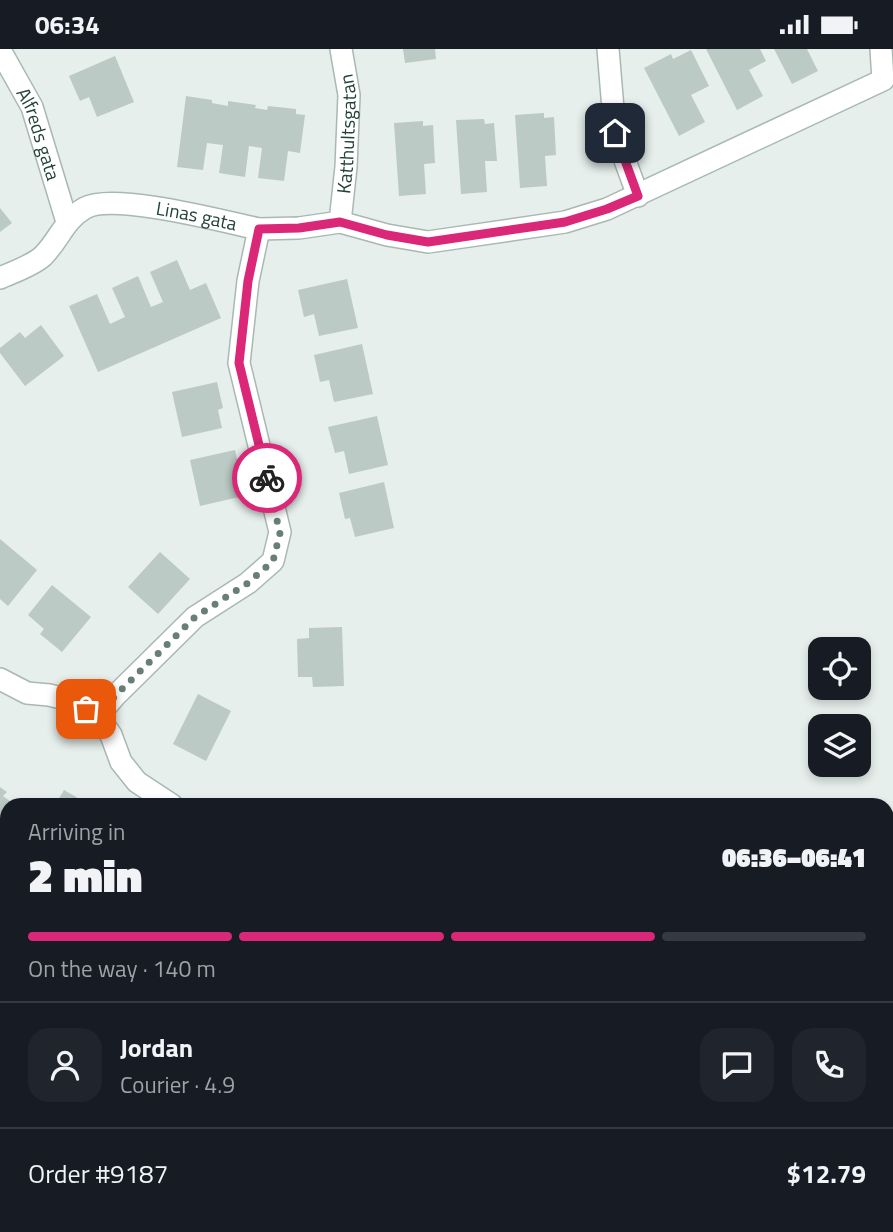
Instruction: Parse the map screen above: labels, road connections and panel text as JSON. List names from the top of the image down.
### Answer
{
  "streets": {
    "street": ["Alfreds gata", "Katthultsgatan", "Linas gata"]
  },
  "crossings": [
    ["Alfreds gata", "Linas gata"],
    ["Katthultsgatan", "Linas gata"]
  ],
  "page": {
    "status": "06:34",
    "heading": ["2 min", "Arriving in", "06:36–06:41"],
    "panel": [
      "Jordan",
      "Courier · 4.9",
      "Order #9187",
      "$12.79"
    ],
    "bar": "On the way · 140 m"
  }
}
